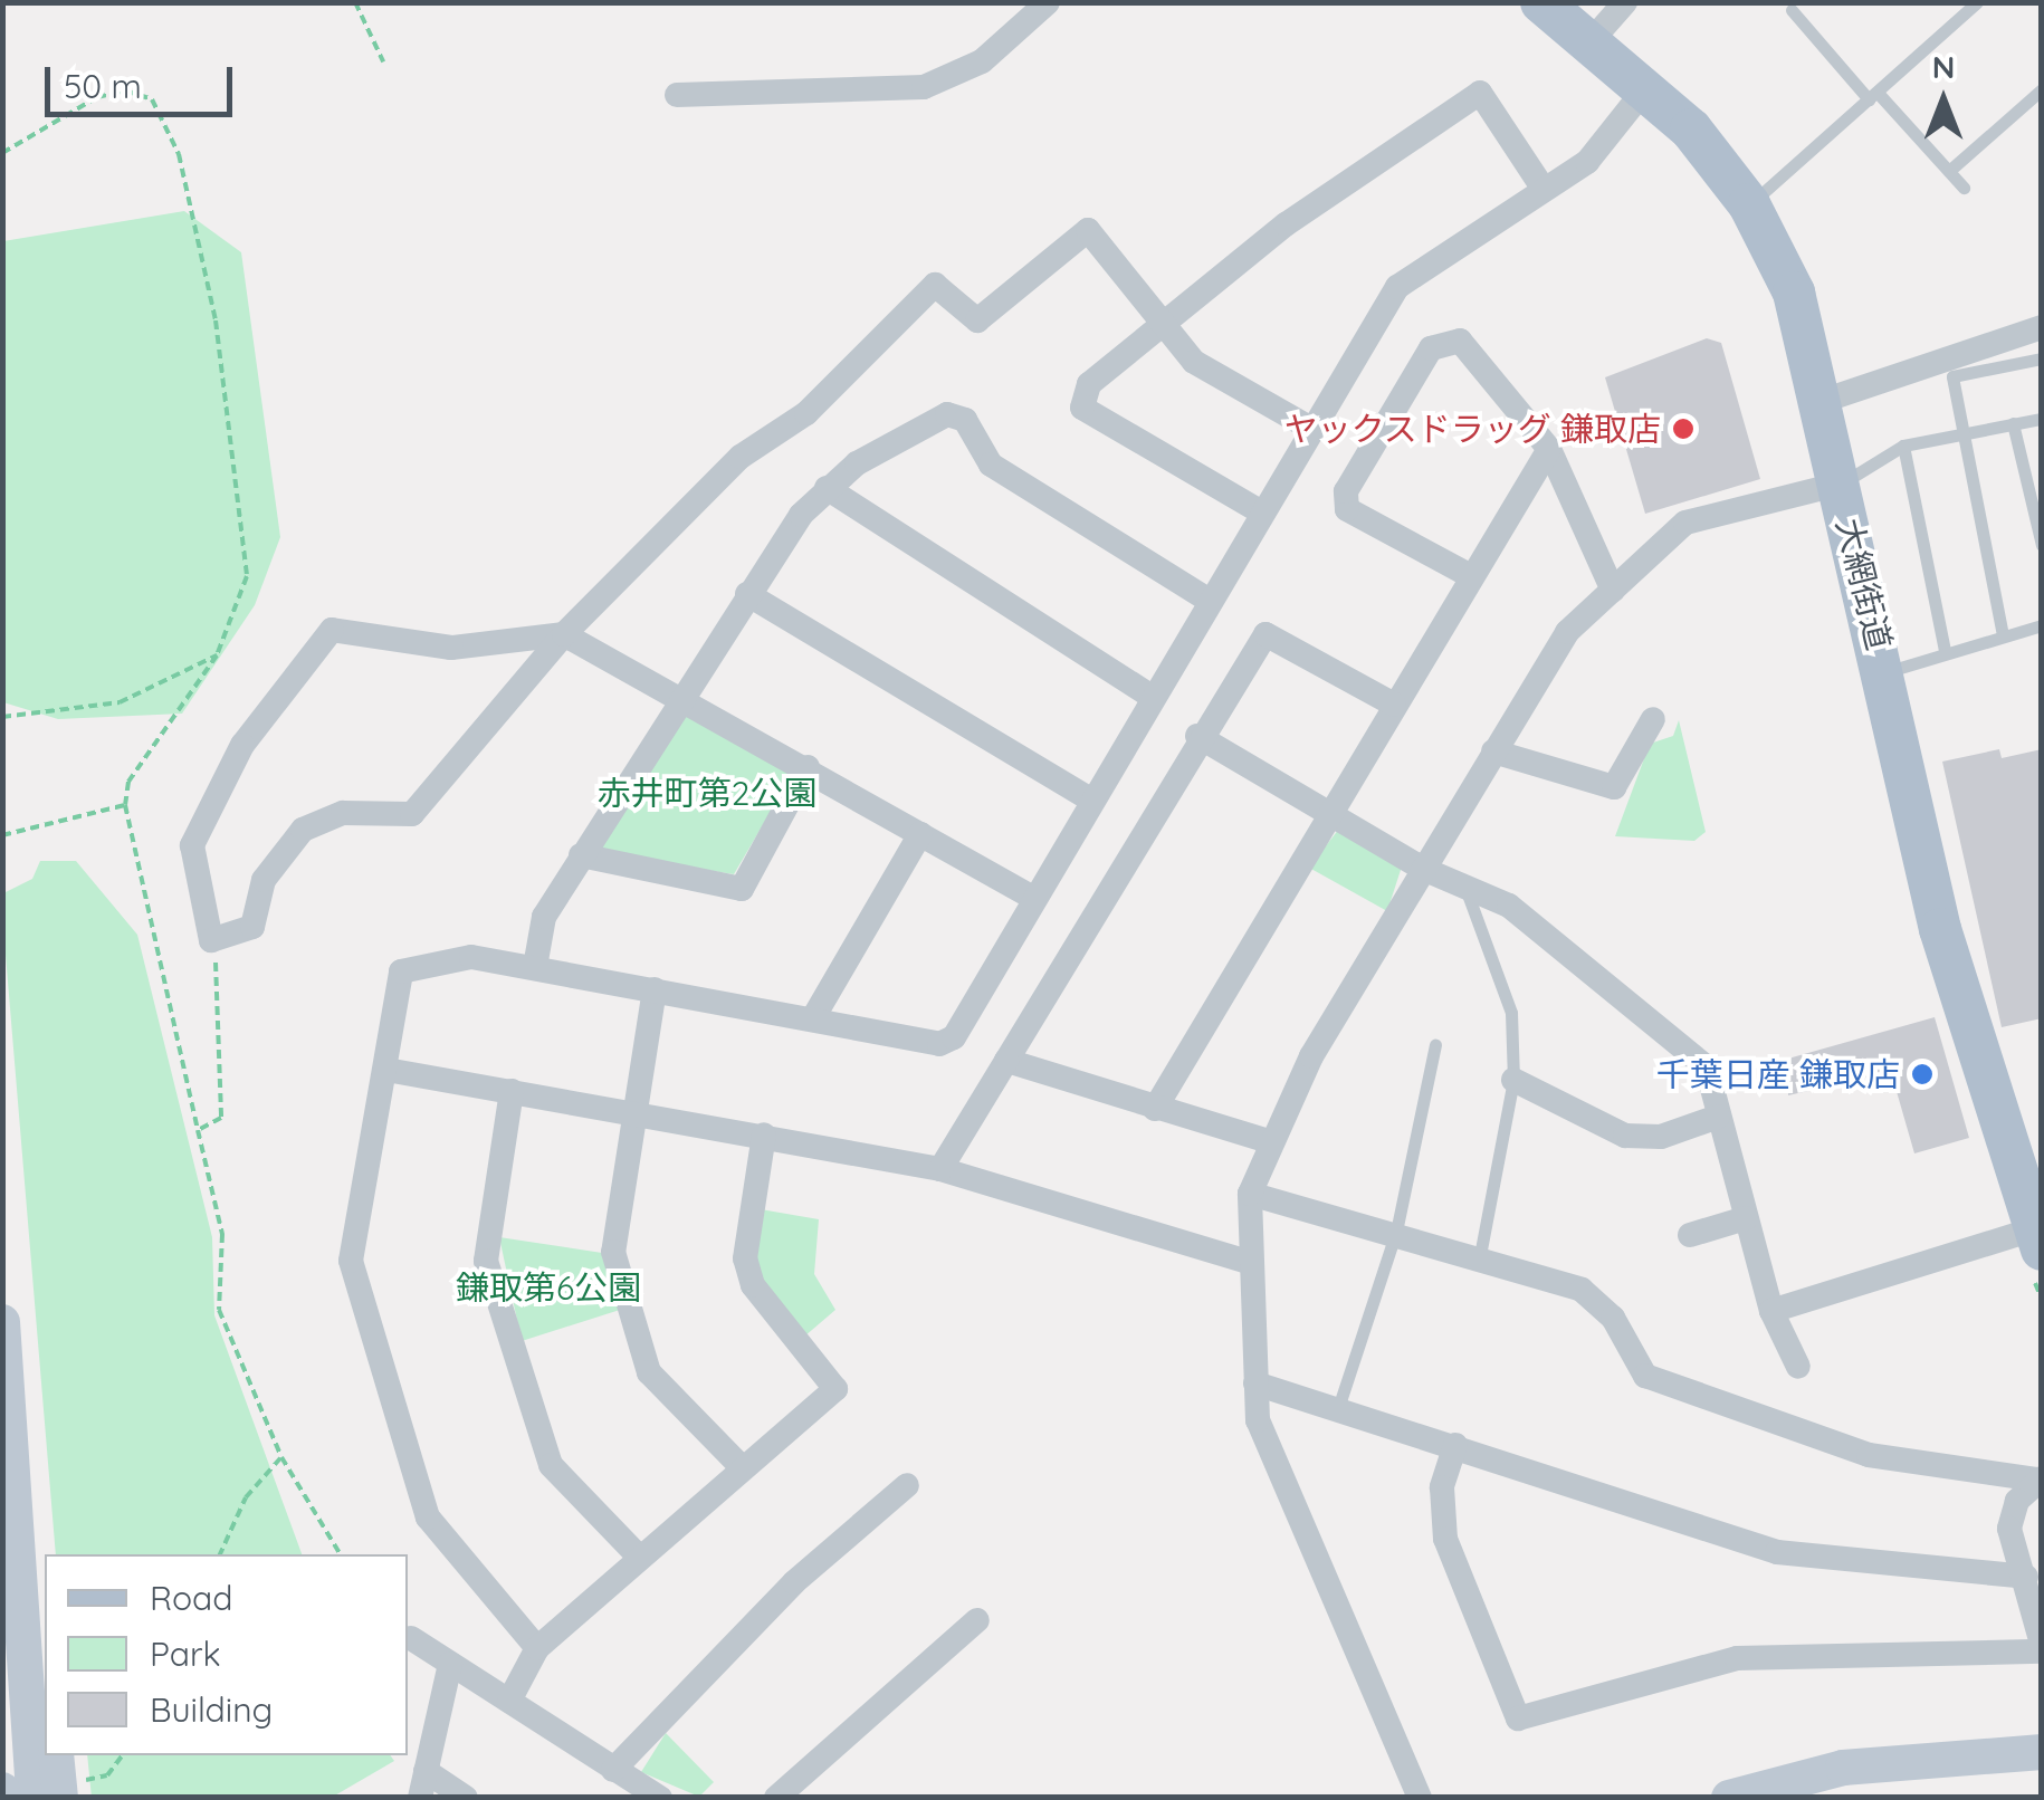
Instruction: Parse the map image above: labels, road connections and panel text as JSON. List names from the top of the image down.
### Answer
{
  "streets": {
    "main road": ["大網街道"]
  },
  "parks": ["赤井町第2公園", "鎌取第6公園"],
  "places": ["ヤックスドラッグ 鎌取店", "千葉日産 鎌取店"],
  "legend": ["Road", "Park", "Building"],
  "scale_bar": "50 m",
  "north": "top"
}
